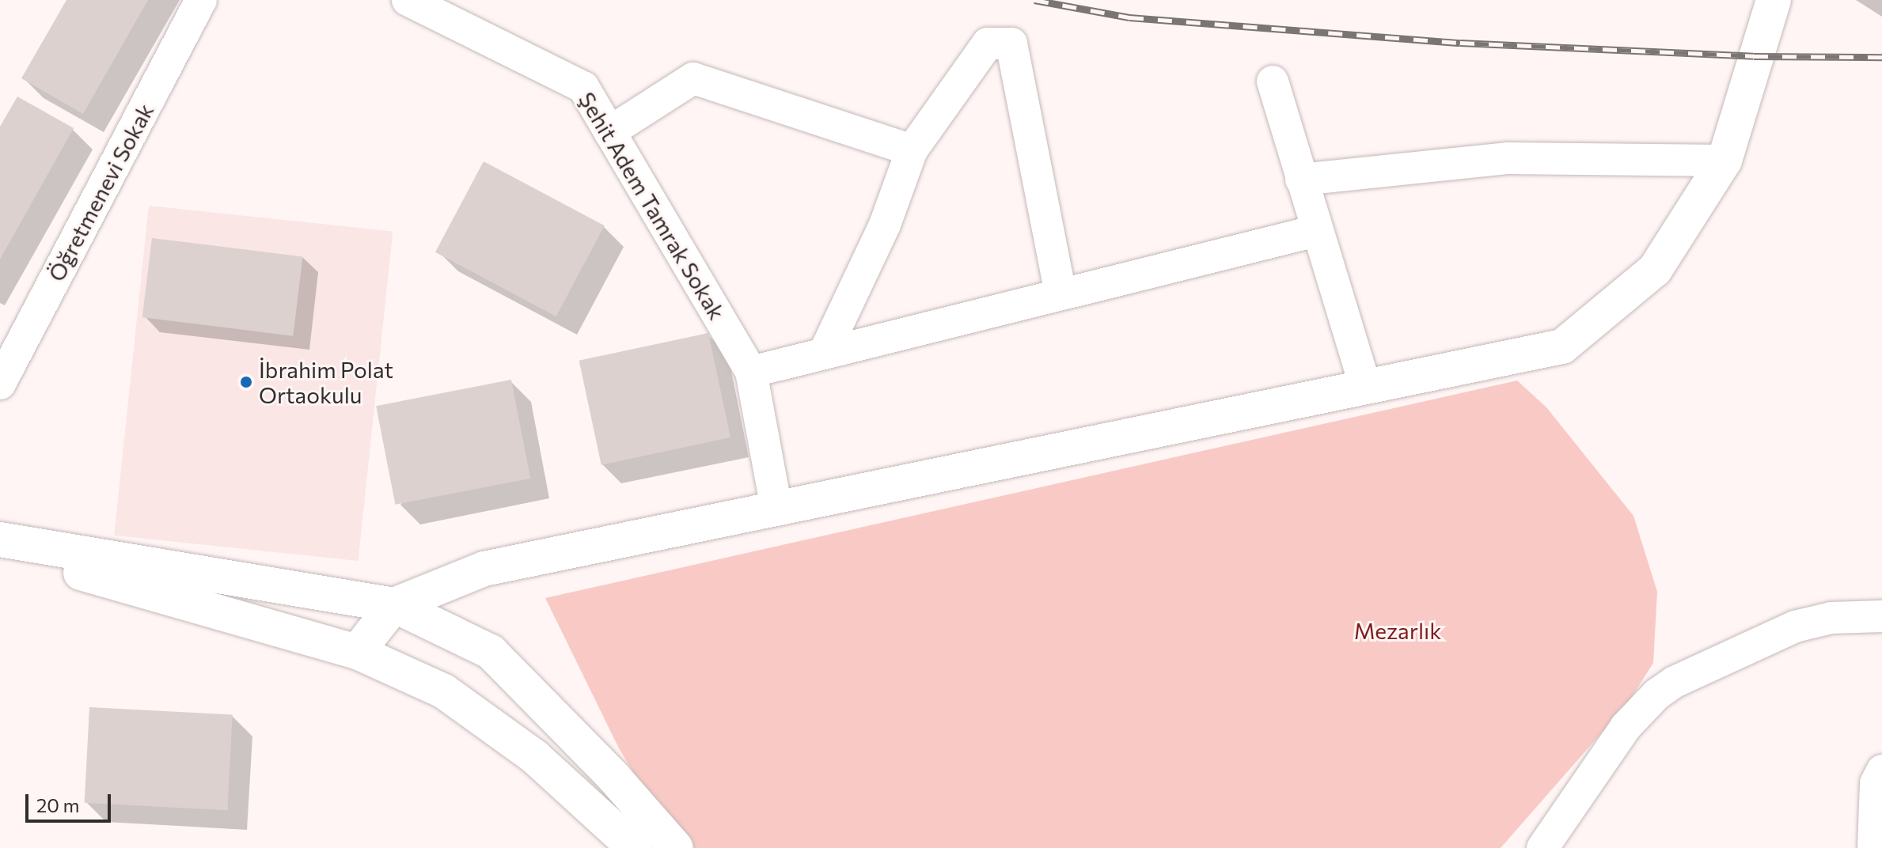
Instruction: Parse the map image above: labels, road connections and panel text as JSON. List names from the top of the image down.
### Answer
{
  "streets": {
    "street": ["Öğretmenevi Sokak", "Şehit Adem Tamrak Sokak"]
  },
  "parks": ["Mezarlık"],
  "places": ["İbrahim Polat Ortaokulu"],
  "scale_bar": "20 m"
}
